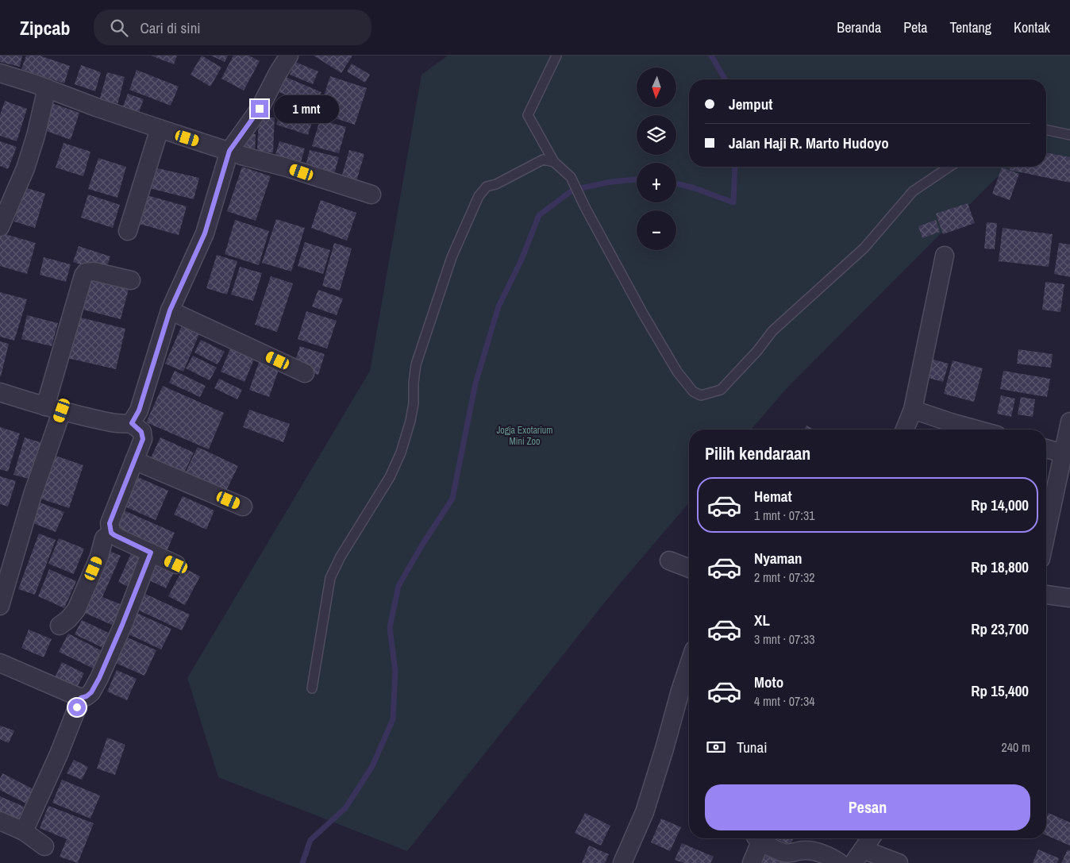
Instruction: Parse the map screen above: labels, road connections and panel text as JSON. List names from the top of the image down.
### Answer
{
  "parks": ["Jogja Exotarium Mini Zoo"],
  "north": "bottom",
  "page": {
    "header": "Zipcab",
    "search": "Cari di sini",
    "nav": [
      "Beranda",
      "Peta",
      "Tentang",
      "Kontak"
    ],
    "map_buttons": ["+", "−"],
    "banner": ["Jemput", "Jalan Haji R. Marto Hudoyo"],
    "bubble": "1 mnt",
    "heading": "Pilih kendaraan",
    "list": [
      {
        "name": "Hemat",
        "note": "1 mnt · 07:31",
        "value": "Rp 14,000"
      },
      {
        "name": "Nyaman",
        "note": "2 mnt · 07:32",
        "value": "Rp 18,800"
      },
      {
        "name": "XL",
        "note": "3 mnt · 07:33",
        "value": "Rp 23,700"
      },
      {
        "name": "Moto",
        "note": "4 mnt · 07:34",
        "value": "Rp 15,400"
      }
    ],
    "pay": ["Tunai", "240 m"],
    "buttons": "Pesan"
  }
}
